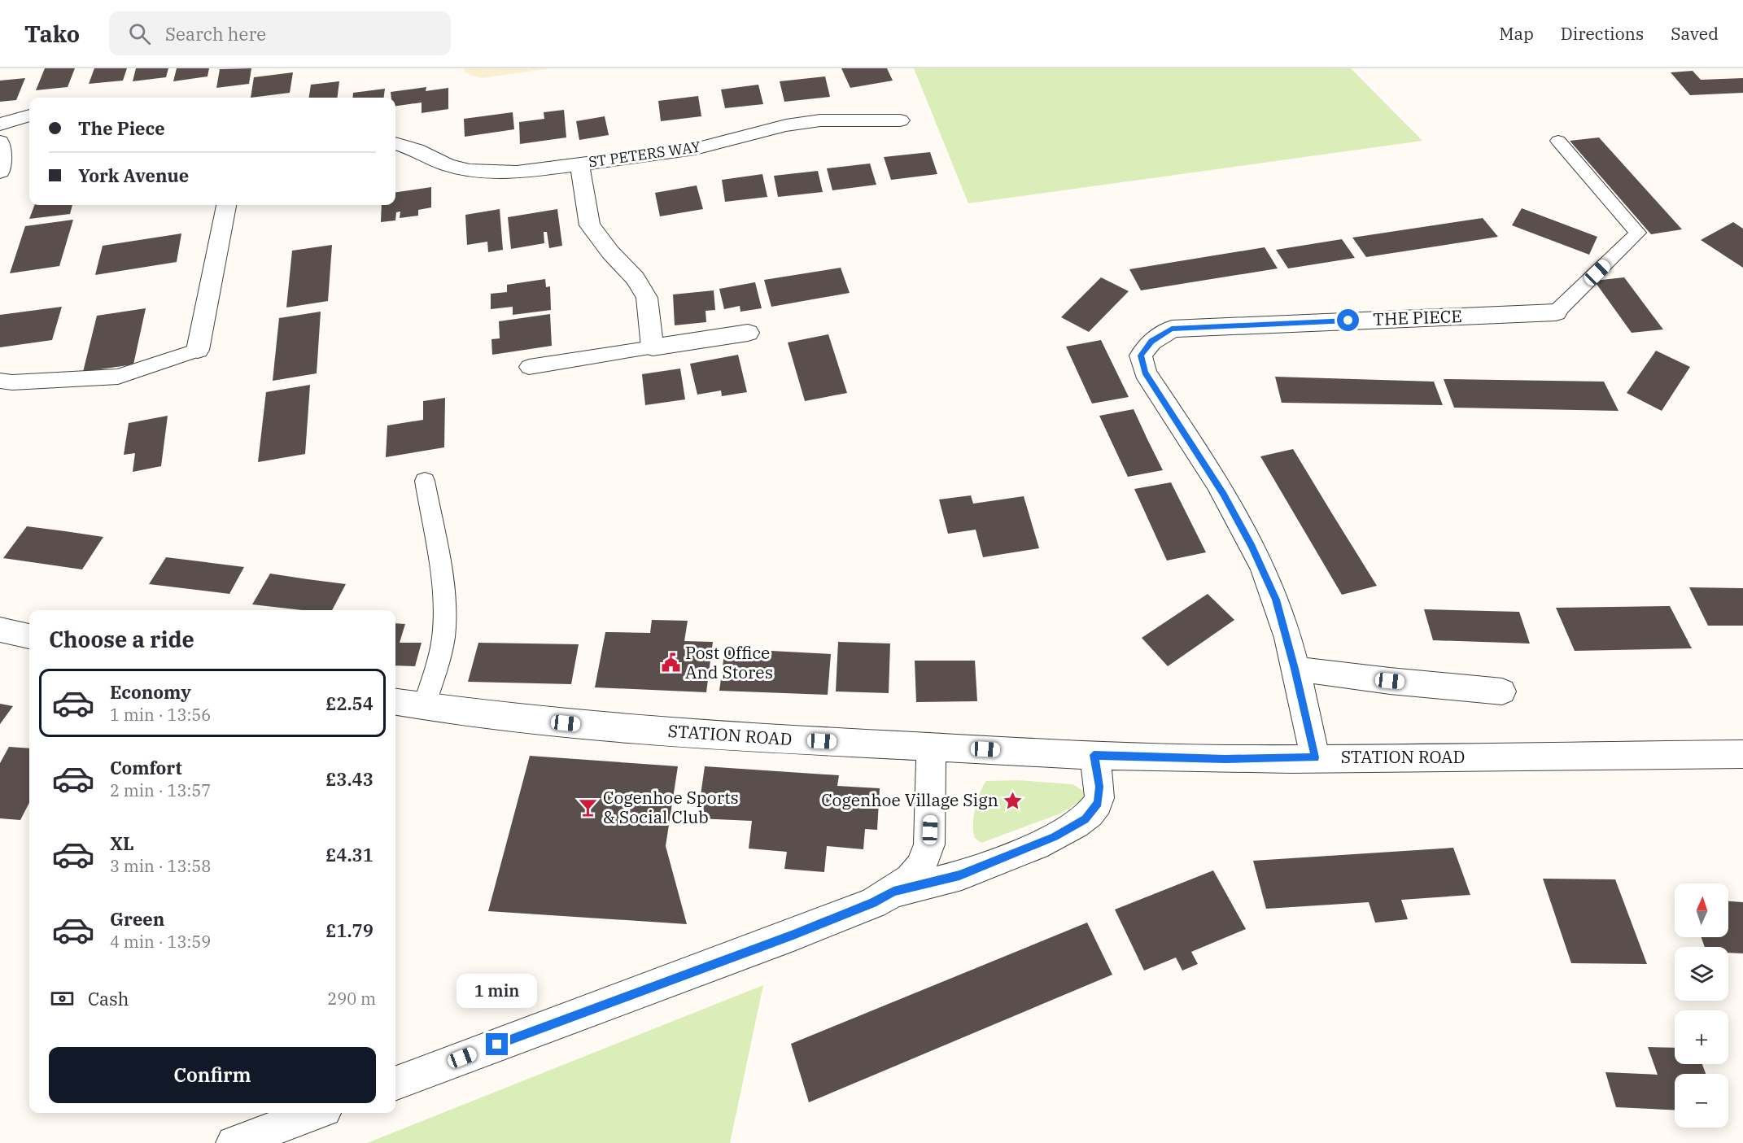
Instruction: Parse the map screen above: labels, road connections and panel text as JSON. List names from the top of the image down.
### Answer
{
  "streets": {
    "street": ["ST PETERS WAY", "THE PIECE", "STATION ROAD"]
  },
  "crossings": [
    ["THE PIECE", "STATION ROAD"]
  ],
  "places": {
    "public building": ["Post Office And Stores"],
    "place": ["Cogenhoe Village Sign"],
    "bar": ["Cogenhoe Sports & Social Club"]
  },
  "north": "top",
  "page": {
    "header": "Tako",
    "search": "Search here",
    "nav": ["Map", "Directions", "Saved"],
    "banner": ["The Piece", "York Avenue"],
    "heading": "Choose a ride",
    "list": [
      {
        "name": "Economy",
        "note": "1 min · 13:56",
        "value": "£2.54"
      },
      {
        "name": "Comfort",
        "note": "2 min · 13:57",
        "value": "£3.43"
      },
      {
        "name": "XL",
        "note": "3 min · 13:58",
        "value": "£4.31"
      },
      {
        "name": "Green",
        "note": "4 min · 13:59",
        "value": "£1.79"
      }
    ],
    "map_buttons": ["+", "−"],
    "pay": ["Cash", "290 m"],
    "bubble": "1 min",
    "buttons": "Confirm"
  }
}
